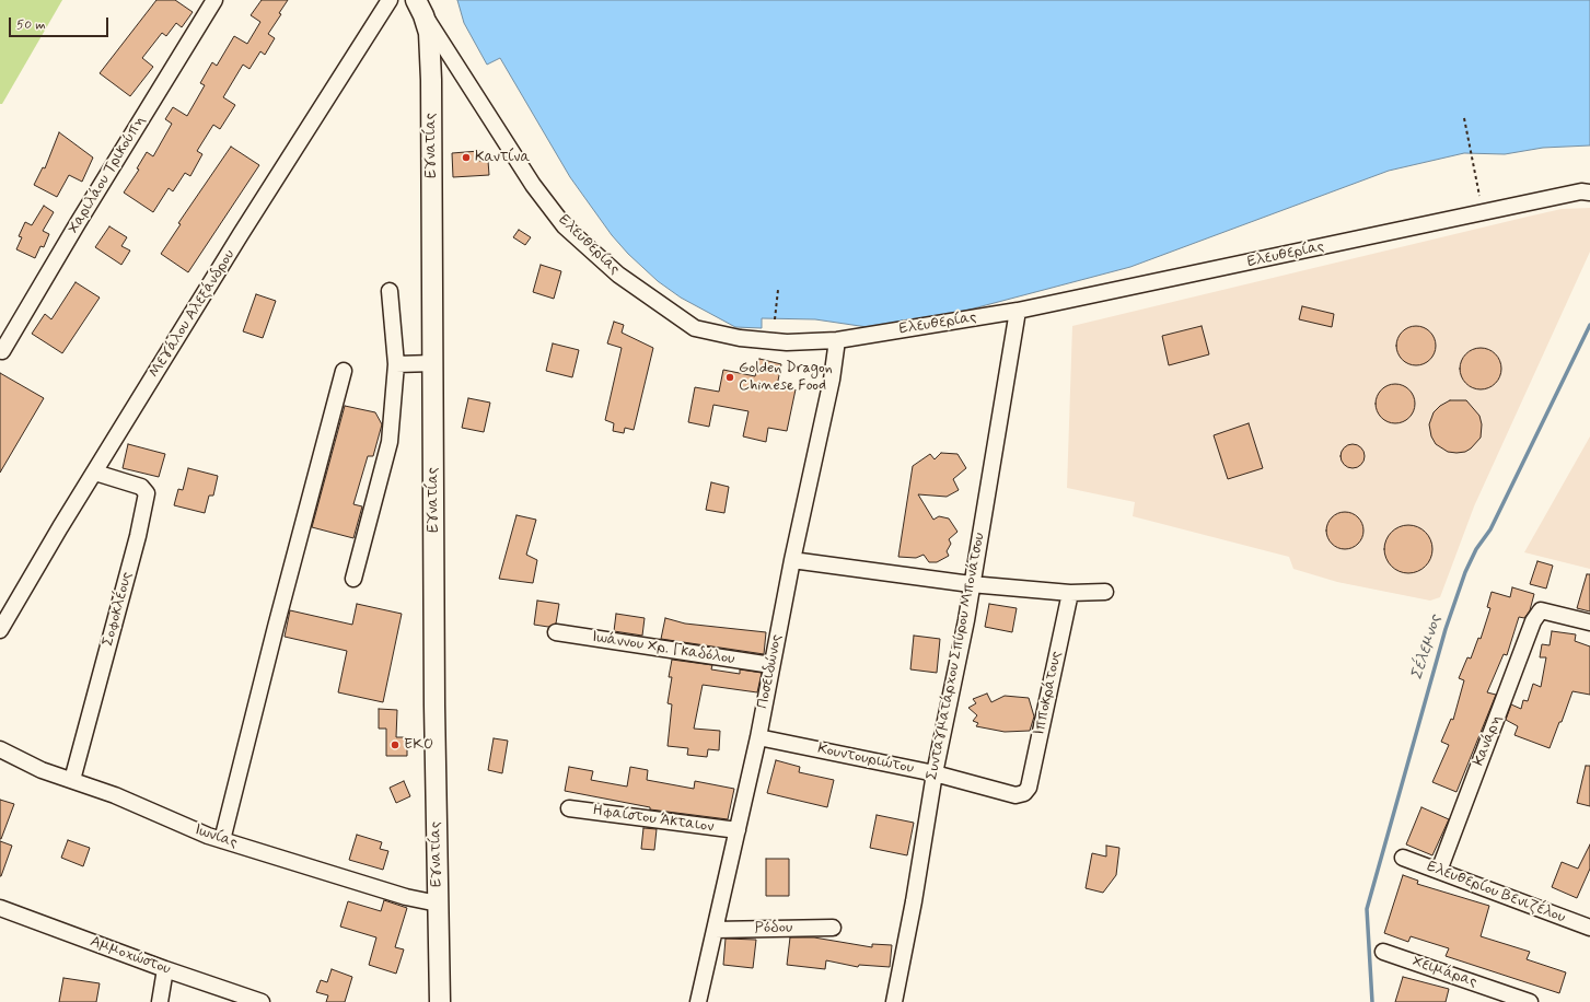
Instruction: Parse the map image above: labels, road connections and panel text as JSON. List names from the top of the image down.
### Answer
{
  "streets": {
    "main road": ["Εγνατίας"],
    "street": [
      "Χαριλάου Τρικούπη",
      "Ελευθερίας",
      "Μεγάλου Αλεξάνδρου",
      "Σοφοκλέους",
      "Ιωάννου Χρ. Γκαδόλου",
      "Συνταγματάρχου Σπύρου Μπονάτσου",
      "Ποσειδώνος",
      "Ιπποκράτους",
      "Κανάρη",
      "Κουντουριώτου",
      "Ηφαίστου Άκταιον",
      "Ιωνίας",
      "Ελευθερίου Βενιζέλου",
      "Ρόδου",
      "Αμμοχώστου",
      "Χειμάρας"
    ]
  },
  "crossings": [
    ["Εγνατίας", "Ελευθερίας"],
    ["Εγνατίας", "Ιωνίας"],
    ["Ελευθερίας", "Συνταγματάρχου Σπύρου Μπονάτσου"],
    ["Ελευθερίας", "Ποσειδώνος"],
    ["Μεγάλου Αλεξάνδρου", "Σοφοκλέους"],
    ["Σοφοκλέους", "Ιωνίας"],
    ["Ιωάννου Χρ. Γκαδόλου", "Ποσειδώνος"],
    ["Συνταγματάρχου Σπύρου Μπονάτσου", "Κουντουριώτου"],
    ["Ποσειδώνος", "Κουντουριώτου"],
    ["Ποσειδώνος", "Ηφαίστου Άκταιον"],
    ["Ποσειδώνος", "Ρόδου"],
    ["Ιπποκράτους", "Κουντουριώτου"],
    ["Κανάρη", "Ελευθερίου Βενιζέλου"]
  ],
  "water": ["Σέλεμνος"],
  "places": ["Καντίνα", "Golden Dragon Chinese Food", "EKO"],
  "scale_bar": "50 m"
}
